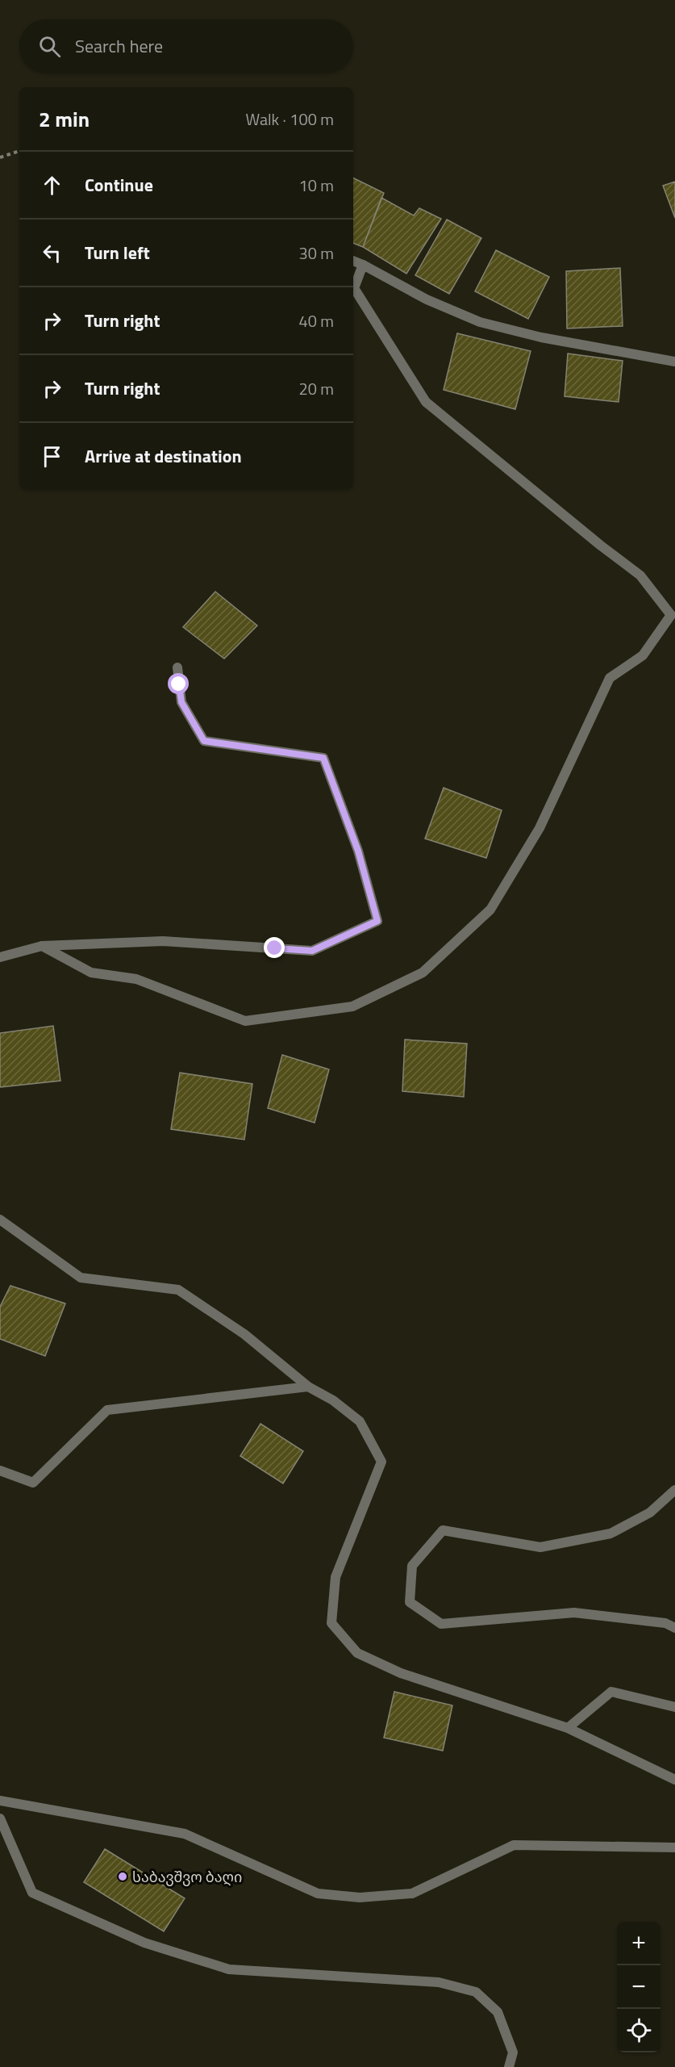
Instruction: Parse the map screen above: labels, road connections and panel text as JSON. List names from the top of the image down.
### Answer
{
  "places": ["საბავშვო ბაღი"],
  "page": {
    "search": "Search here",
    "heading": ["2 min", "Walk · 100 m"],
    "list": [
      ["Continue", "10 m"],
      ["Turn left", "30 m"],
      ["Turn right", "40 m"],
      ["Turn right", "20 m"],
      "Arrive at destination"
    ],
    "map_buttons": ["+", "−"]
  }
}
